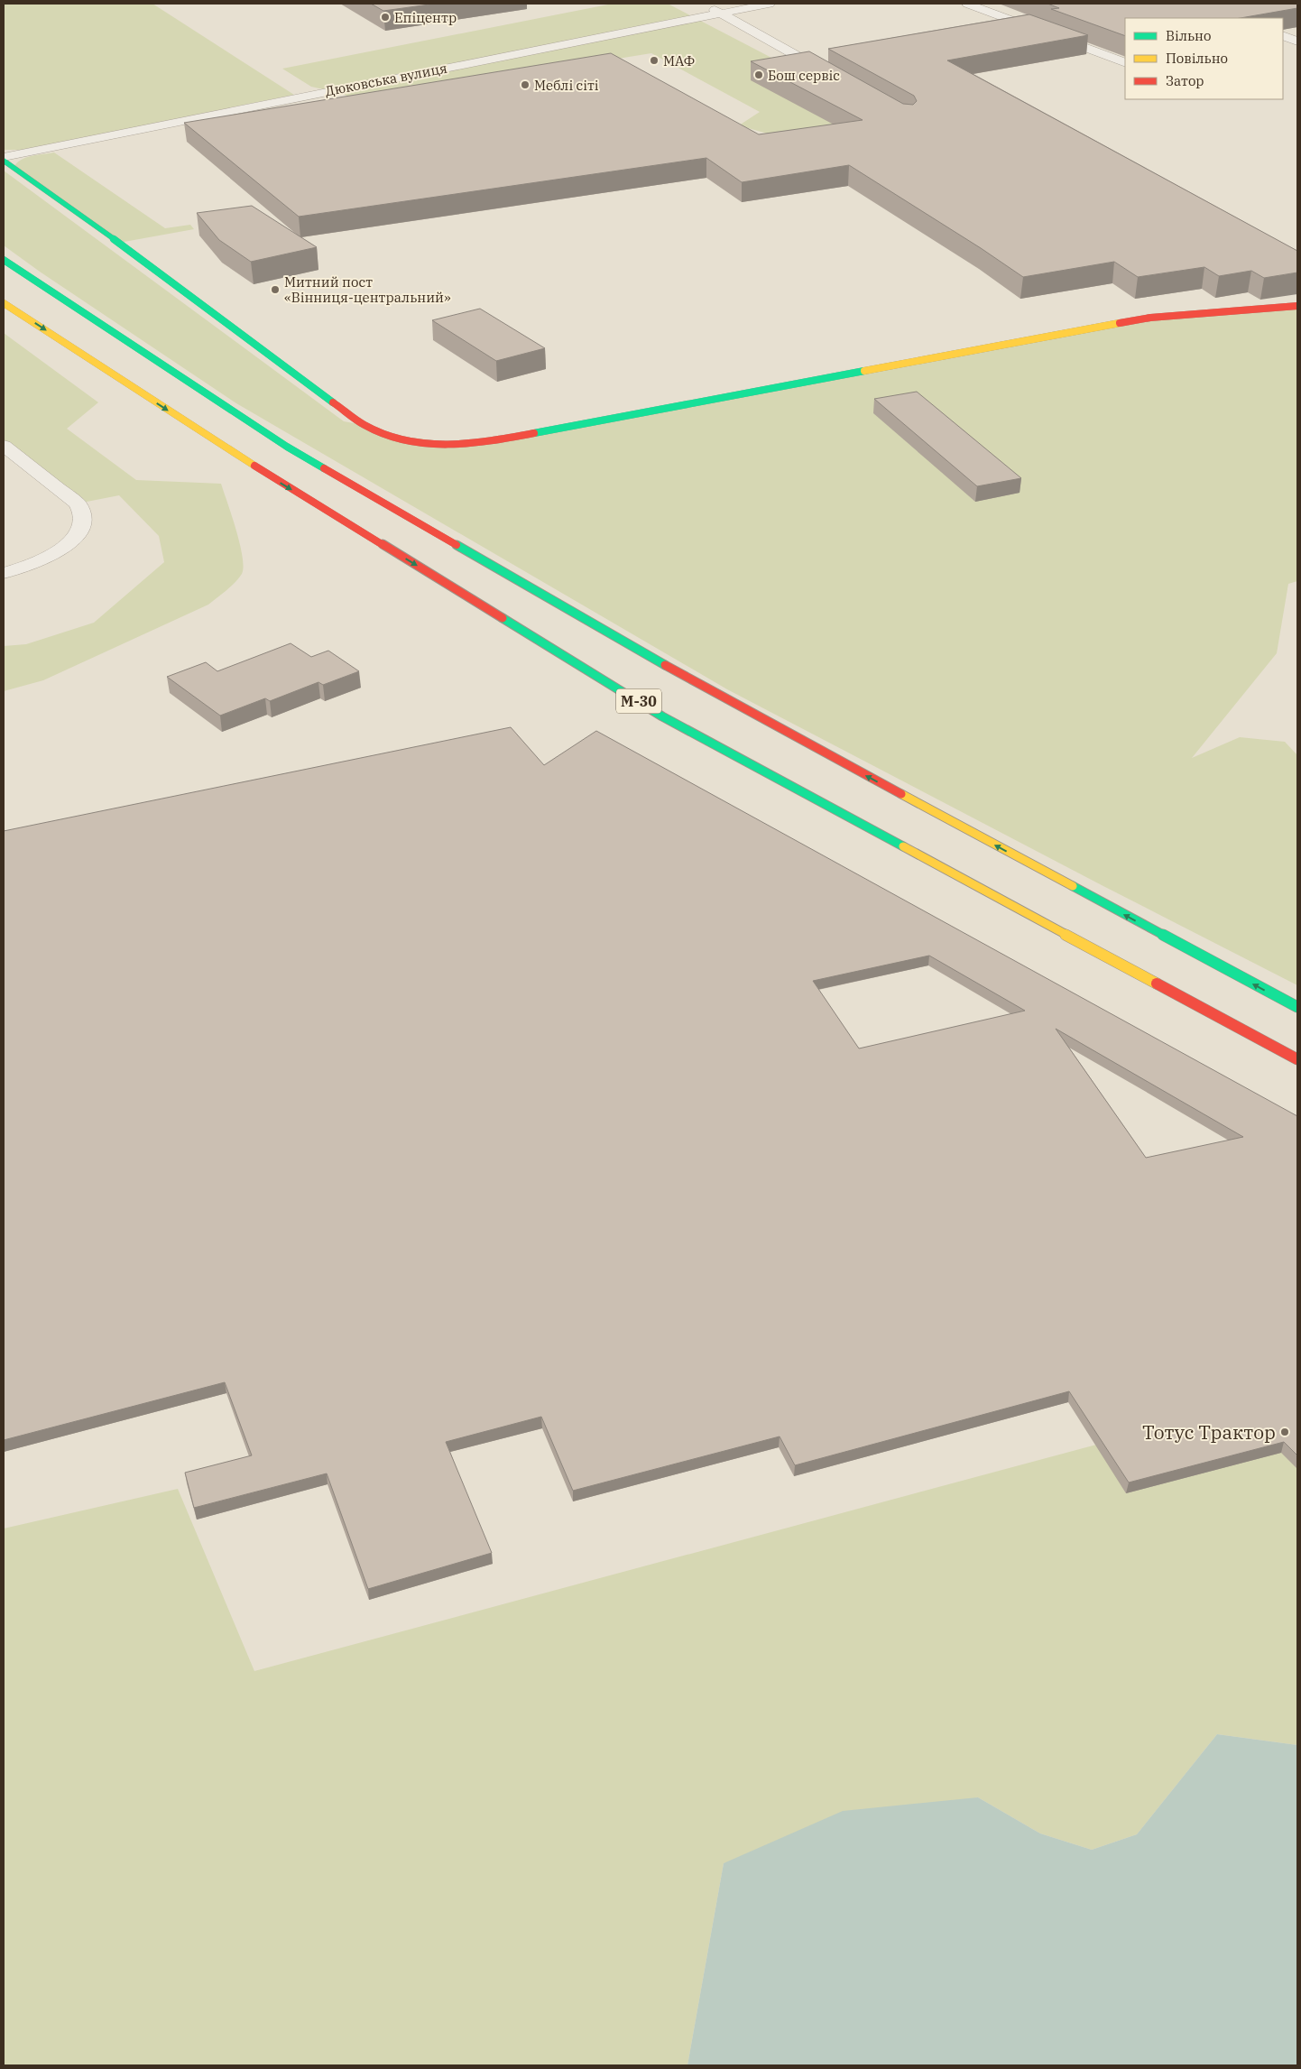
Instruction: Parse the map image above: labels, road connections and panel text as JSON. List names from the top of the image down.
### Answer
{
  "streets": {
    "main road": ["М-30"],
    "street": ["Дюковська вулиця"]
  },
  "places": [
    "Епіцентр",
    "МАФ",
    "Бош сервіс",
    "Меблі сіті",
    "Митний пост «Вінниця-центральний»",
    "Тотус Трактор"
  ],
  "legend": ["Вільно", "Повільно", "Затор"]
}
